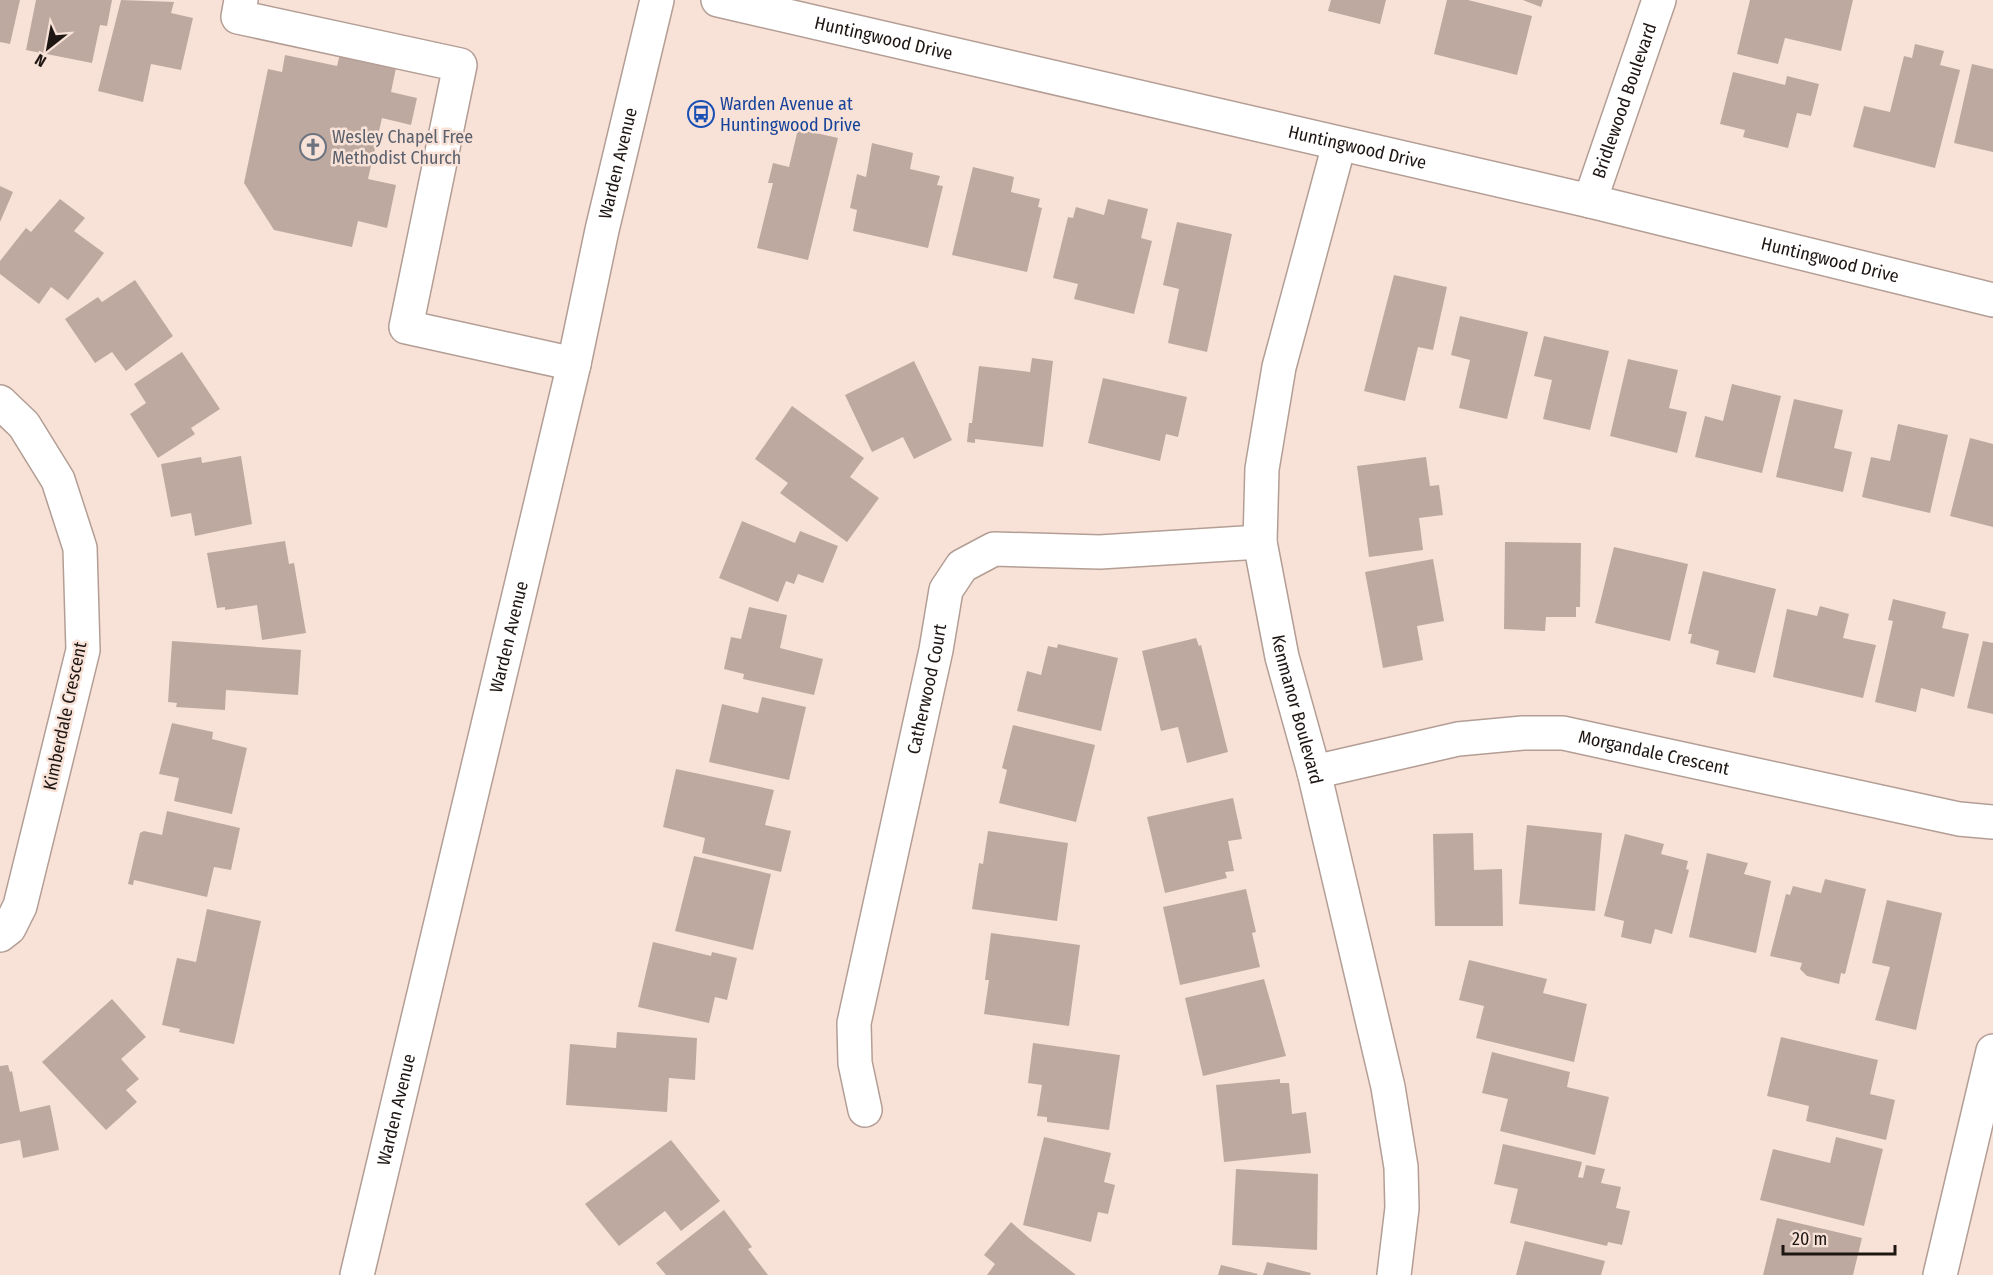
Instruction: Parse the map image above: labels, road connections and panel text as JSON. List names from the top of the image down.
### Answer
{
  "streets": {
    "street": [
      "Huntingwood Drive",
      "Bridlewood Boulevard",
      "Warden Avenue",
      "Catherwood Court",
      "Kenmanor Boulevard",
      "Kimberdale Crescent",
      "Morgandale Crescent"
    ]
  },
  "crossings": [
    ["Huntingwood Drive", "Bridlewood Boulevard"],
    ["Huntingwood Drive", "Kenmanor Boulevard"],
    ["Catherwood Court", "Kenmanor Boulevard"],
    ["Kenmanor Boulevard", "Morgandale Crescent"]
  ],
  "places": {
    "bus stop": ["Warden Avenue at Huntingwood Drive"],
    "church": ["Wesley Chapel Free Methodist Church"]
  },
  "scale_bar": "20 m",
  "north": "bottom left"
}
